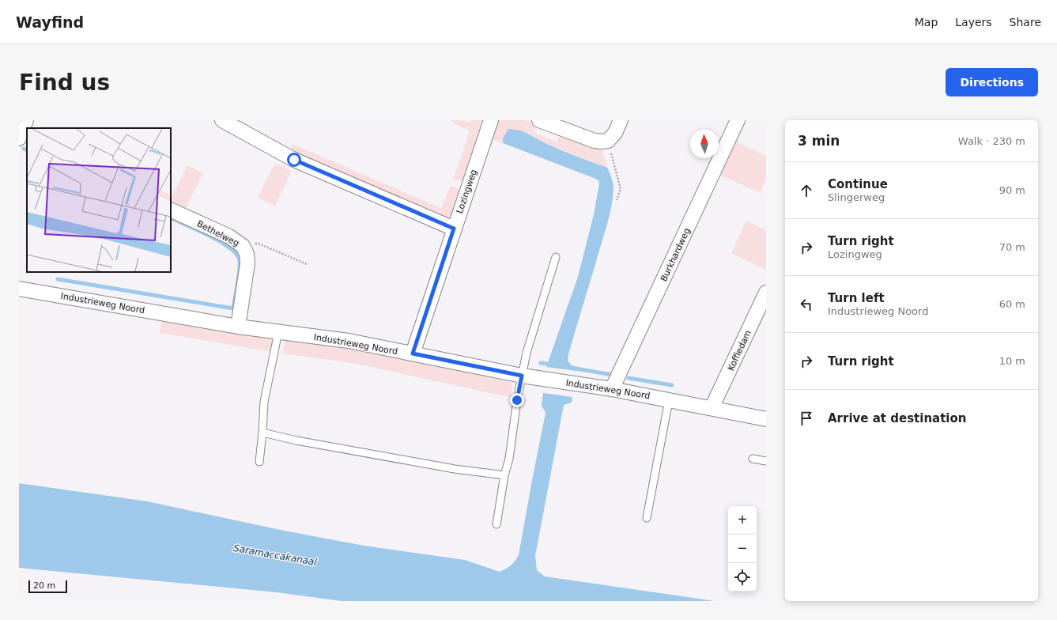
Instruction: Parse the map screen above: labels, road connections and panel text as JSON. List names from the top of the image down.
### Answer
{
  "streets": {
    "street": [
      "Lozingweg",
      "Bethelweg",
      "Burkhardweg",
      "Industrieweg Noord",
      "Koffiedam"
    ]
  },
  "crossings": [
    ["Lozingweg", "Industrieweg Noord"],
    ["Bethelweg", "Industrieweg Noord"],
    ["Burkhardweg", "Industrieweg Noord"],
    ["Industrieweg Noord", "Koffiedam"]
  ],
  "water": ["Saramaccakanaal"],
  "scale_bar": "20 m",
  "north": "top",
  "page": {
    "header": "Wayfind",
    "nav": ["Map", "Layers", "Share"],
    "buttons": "Directions",
    "title": "Find us",
    "heading": ["3 min", "Walk · 230 m"],
    "list": [
      ["Continue", "Slingerweg", "90 m"],
      ["Turn right", "Lozingweg", "70 m"],
      ["Turn left", "Industrieweg Noord", "60 m"],
      ["Turn right", "10 m"],
      "Arrive at destination"
    ],
    "map_buttons": ["+", "−"],
    "scale": "20 m"
  }
}
